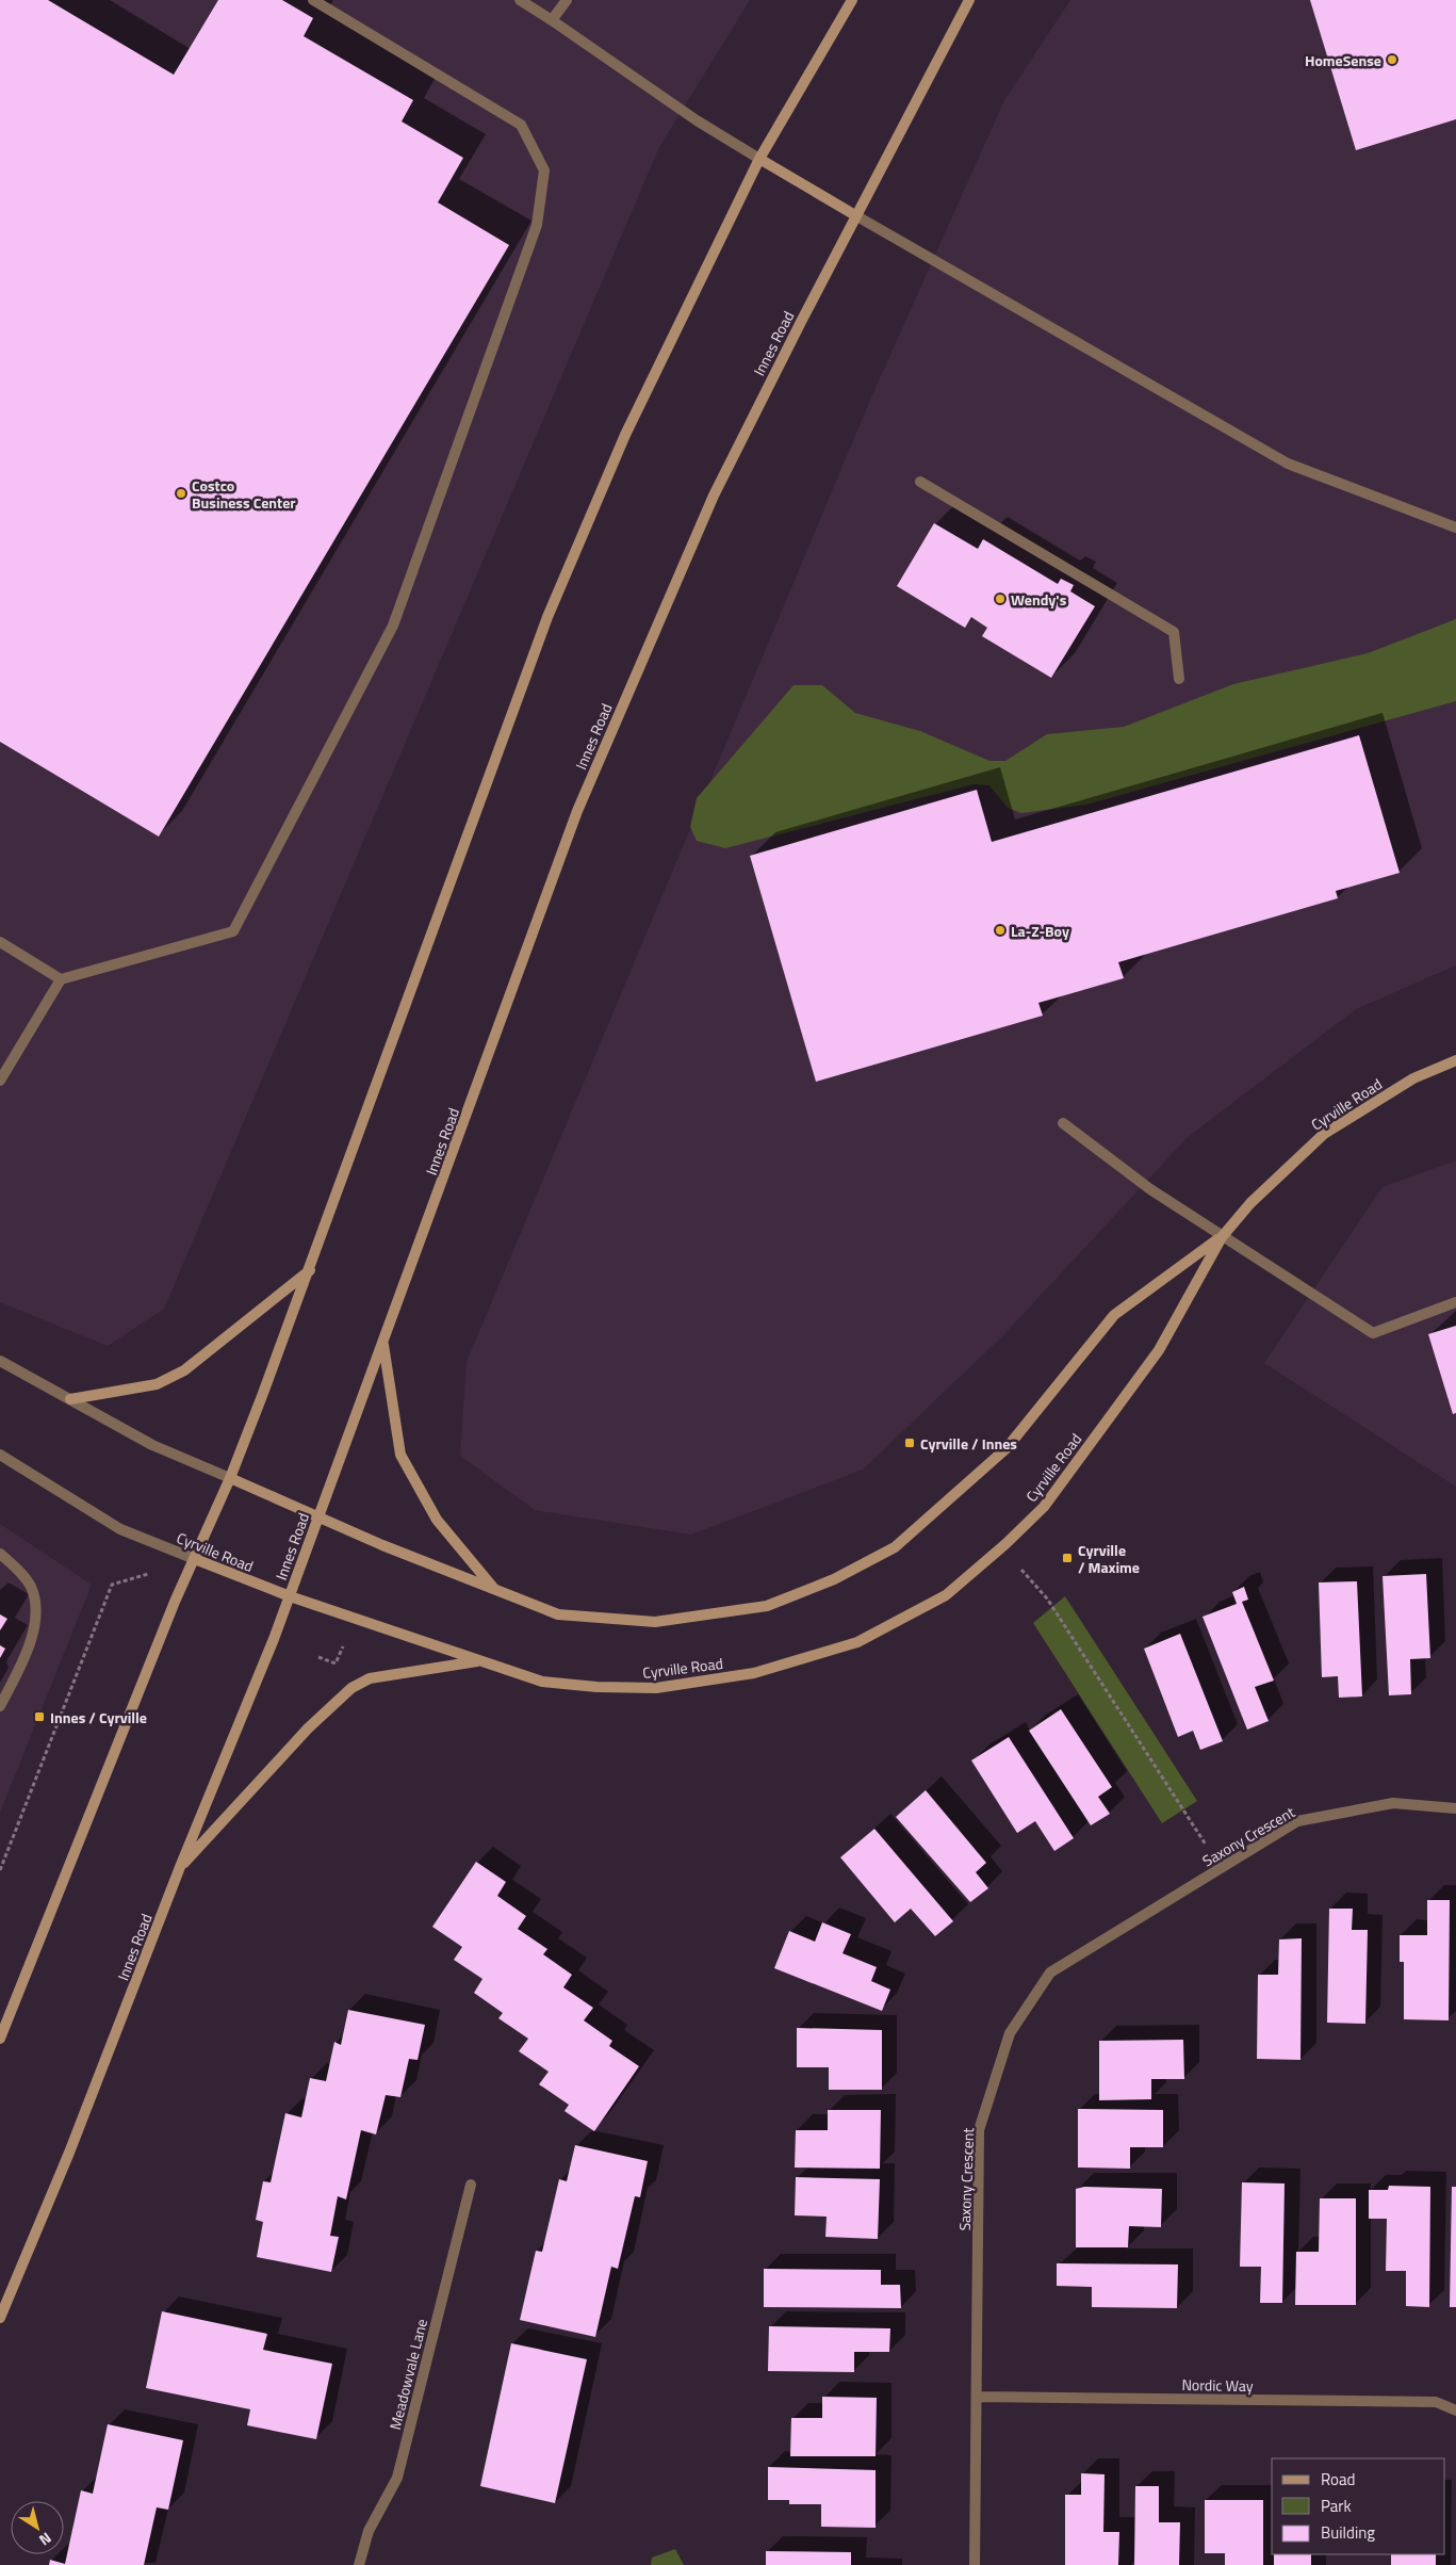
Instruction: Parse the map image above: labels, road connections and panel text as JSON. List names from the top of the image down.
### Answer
{
  "streets": {
    "main road": ["Innes Road", "Cyrville Road"],
    "street": ["Saxony Crescent", "Meadowvale Lane", "Nordic Way"]
  },
  "crossings": [
    ["Innes Road", "Cyrville Road"],
    ["Saxony Crescent", "Nordic Way"]
  ],
  "places": {
    "other": [
      "HomeSense",
      "Costco Business Center",
      "Wendy's",
      "La-Z-Boy"
    ],
    "transit": ["Cyrville / Innes", "Cyrville / Maxime", "Innes / Cyrville"]
  },
  "legend": ["Road", "Park", "Building"],
  "north": "bottom right"
}
